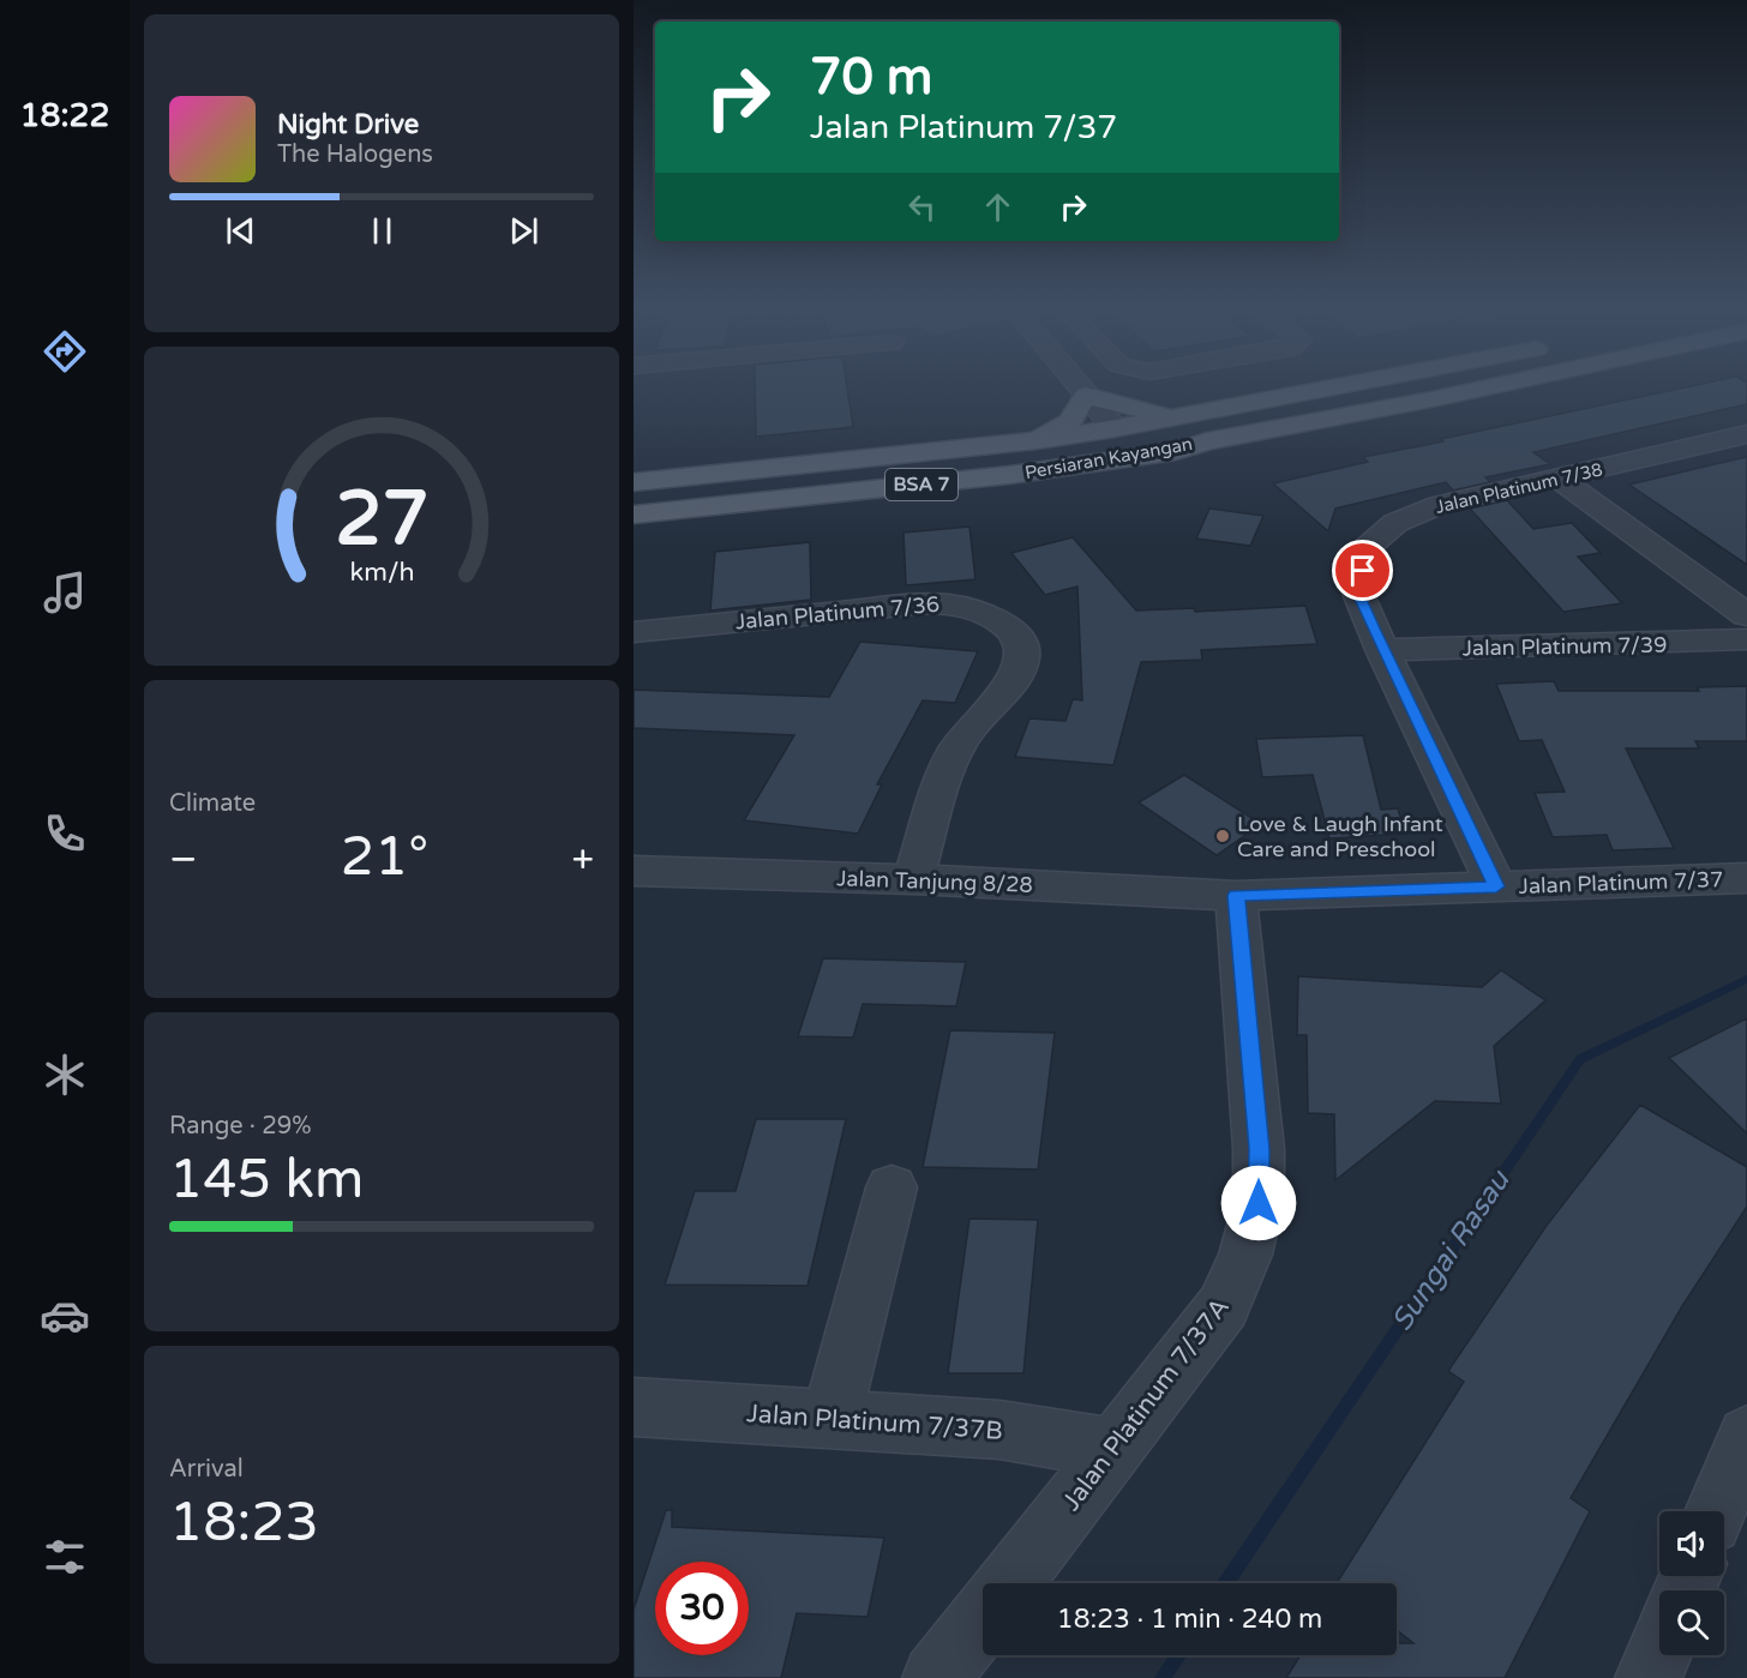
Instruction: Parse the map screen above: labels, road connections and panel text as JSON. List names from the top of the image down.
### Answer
{
  "streets": {
    "main road": ["Persiaran Kayangan", "BSA 7"],
    "street": [
      "Jalan Platinum 7/38",
      "Jalan Platinum 7/36",
      "Jalan Platinum 7/39",
      "Jalan Tanjung 8/28",
      "Jalan Platinum 7/37",
      "Jalan Platinum 7/37A",
      "Jalan Platinum 7/37B"
    ]
  },
  "crossings": [
    ["Jalan Platinum 7/38", "Jalan Platinum 7/39"],
    ["Jalan Platinum 7/38", "Jalan Platinum 7/37"],
    ["Jalan Platinum 7/36", "Jalan Tanjung 8/28"],
    ["Jalan Tanjung 8/28", "Jalan Platinum 7/37"],
    ["Jalan Tanjung 8/28", "Jalan Platinum 7/37A"],
    ["Jalan Platinum 7/37", "Jalan Platinum 7/37A"],
    ["Jalan Platinum 7/37A", "Jalan Platinum 7/37B"]
  ],
  "water": ["Sungai Rasau"],
  "places": ["Love & Laugh Infant Care and Preschool"],
  "page": {
    "tabs": "18:22",
    "turn": ["70 m", "Jalan Platinum 7/37"],
    "song": ["Night Drive", "The Halogens"],
    "tile": [
      "Climate",
      ["Range · 29%", "145 km"],
      ["Arrival", "18:23"]
    ],
    "heat": ["−", "21°", "+"],
    "limit": "30",
    "trip": "18:23 · 1 min · 240 m",
    "gauge": ["27", "km/h"]
  }
}
